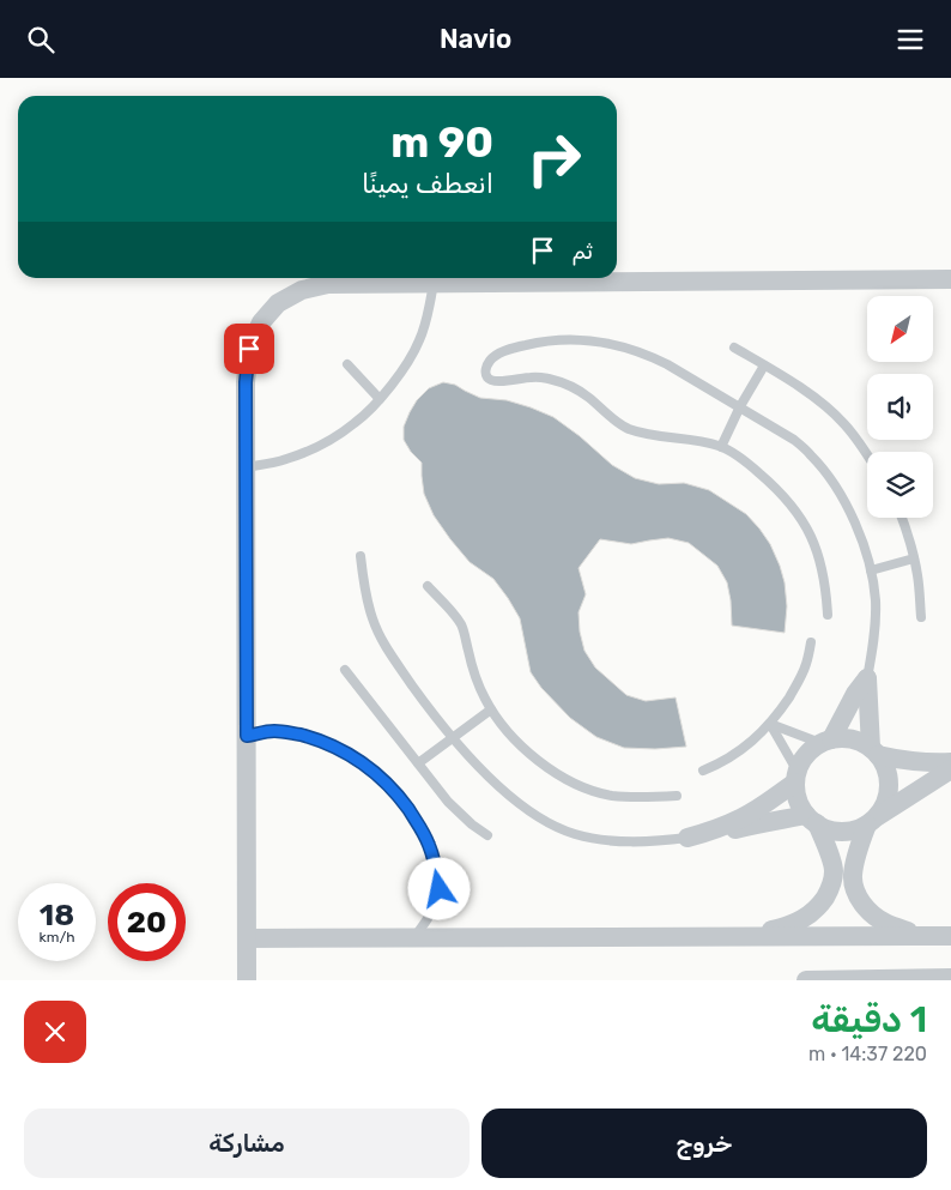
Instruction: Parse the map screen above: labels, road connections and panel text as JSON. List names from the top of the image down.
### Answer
{
  "north": "bottom left",
  "page": {
    "header": "Navio",
    "turn": ["90 m", "انعطف يمينًا"],
    "then": "ثم",
    "speed": "18 km/h",
    "limit": "20",
    "heading": ["1 دقيقة", "220 m · 14:37"],
    "buttons": ["خروج", "مشاركة"]
  }
}
